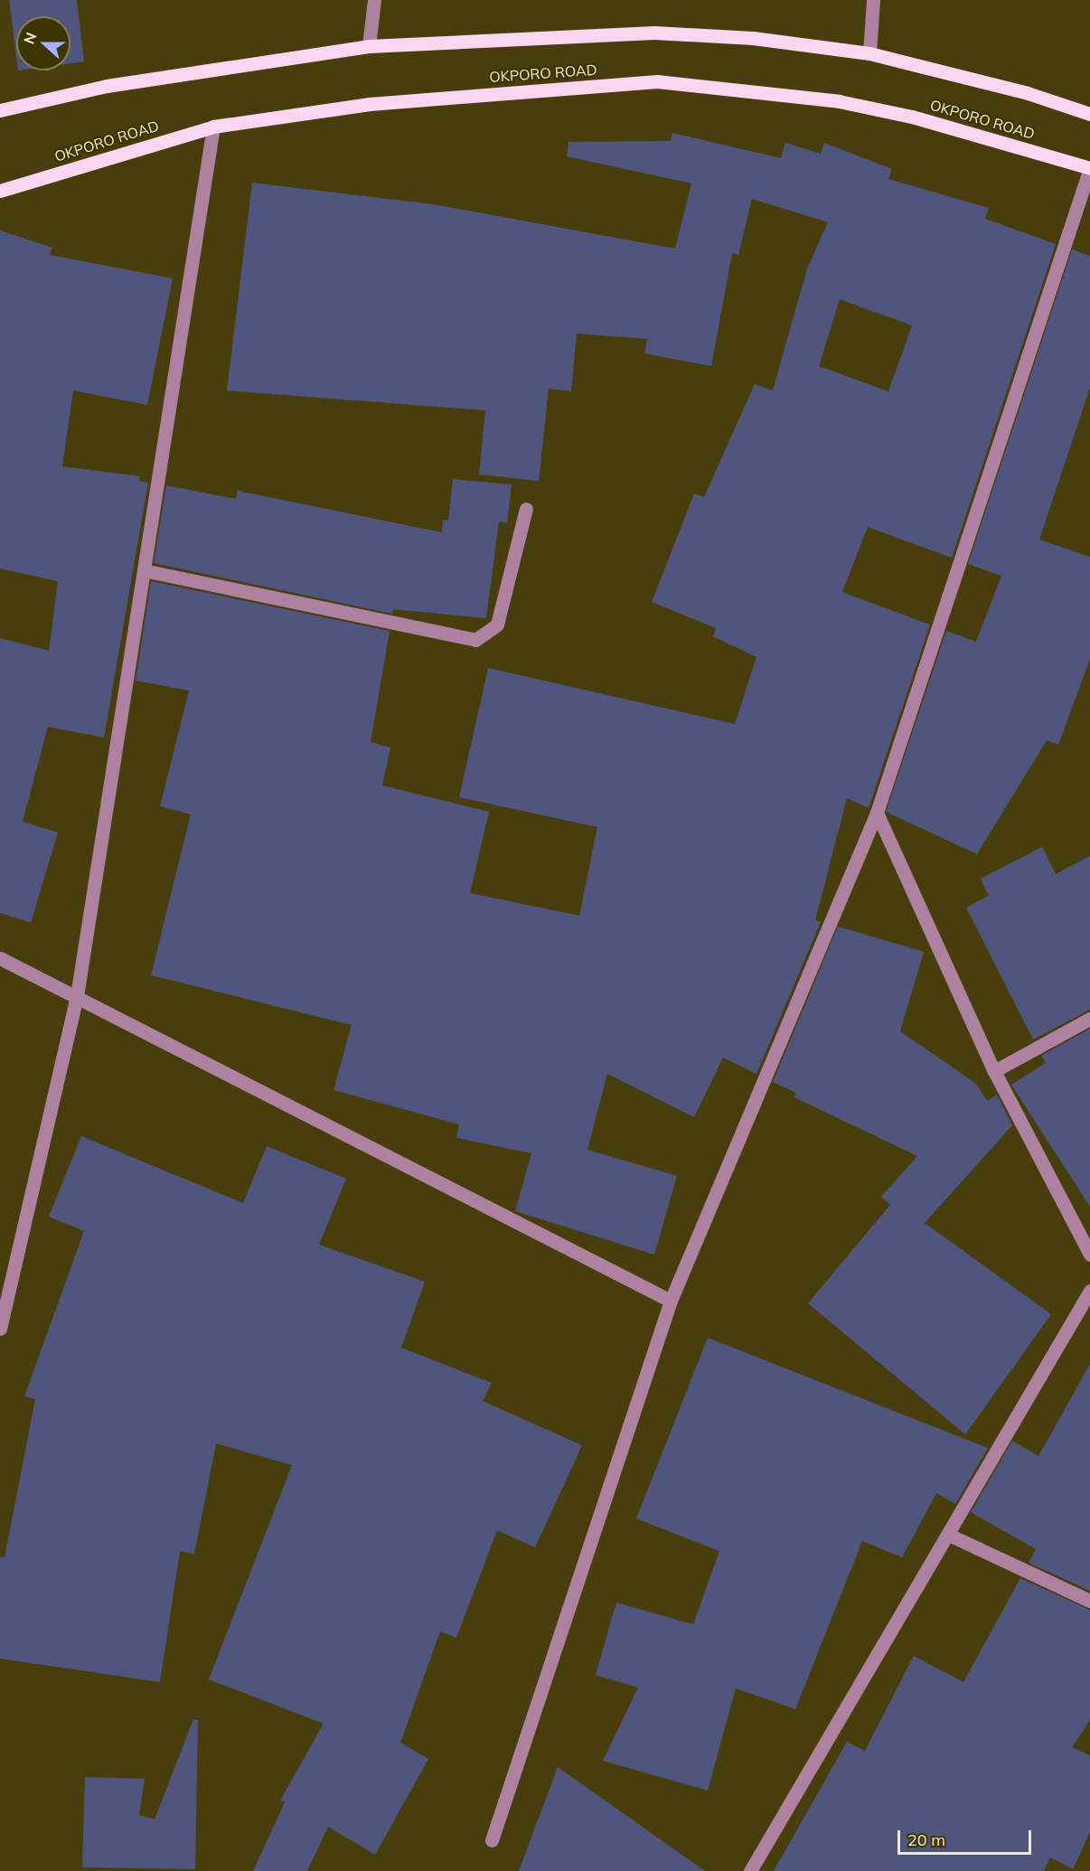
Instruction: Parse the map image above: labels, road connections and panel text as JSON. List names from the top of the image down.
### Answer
{
  "streets": {
    "main road": ["OKPORO ROAD"]
  },
  "scale_bar": "20 m",
  "north": "left"
}
